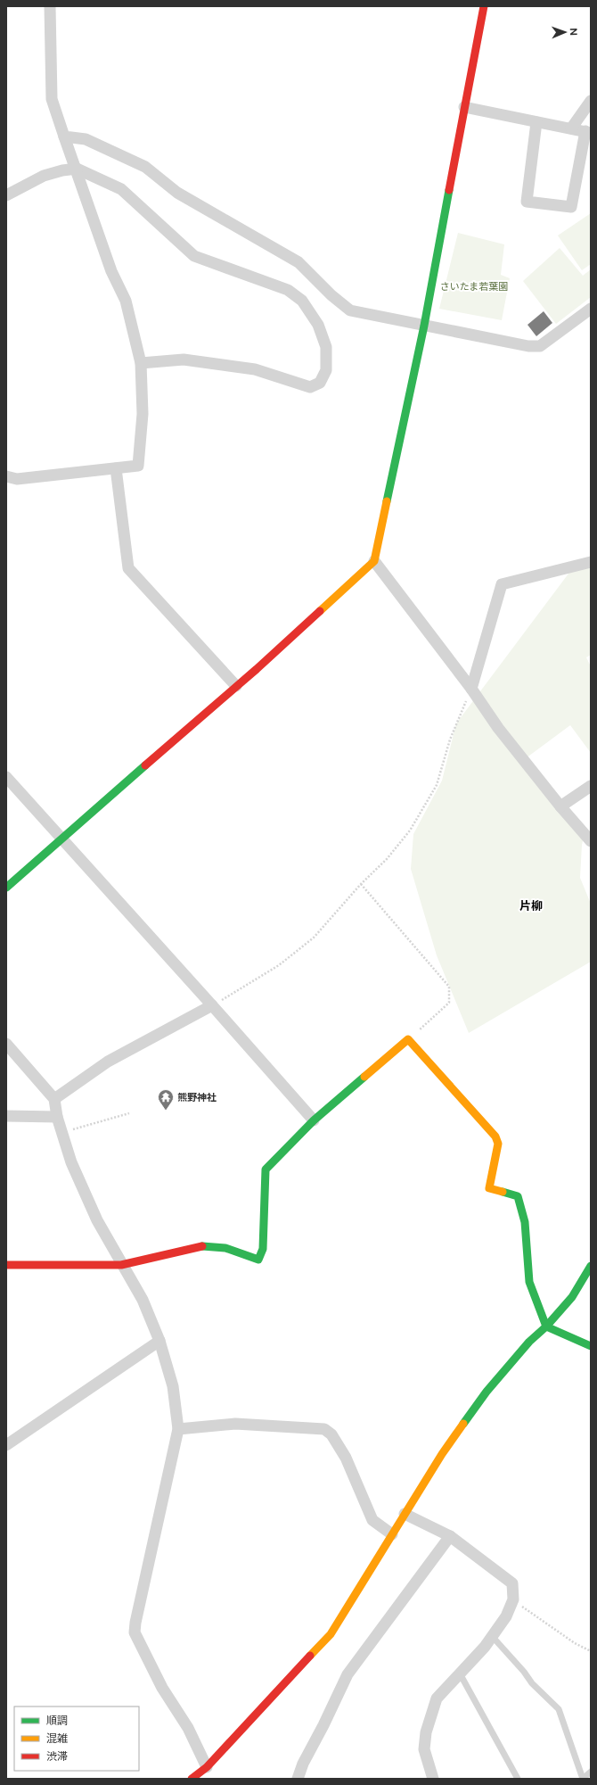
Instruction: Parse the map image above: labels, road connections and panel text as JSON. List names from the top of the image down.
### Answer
{
  "districts": ["片柳"],
  "parks": ["さいたま若葉園"],
  "places": {
    "temple": ["熊野神社"]
  },
  "legend": ["順調", "混雑", "渋滞"],
  "north": "right"
}
